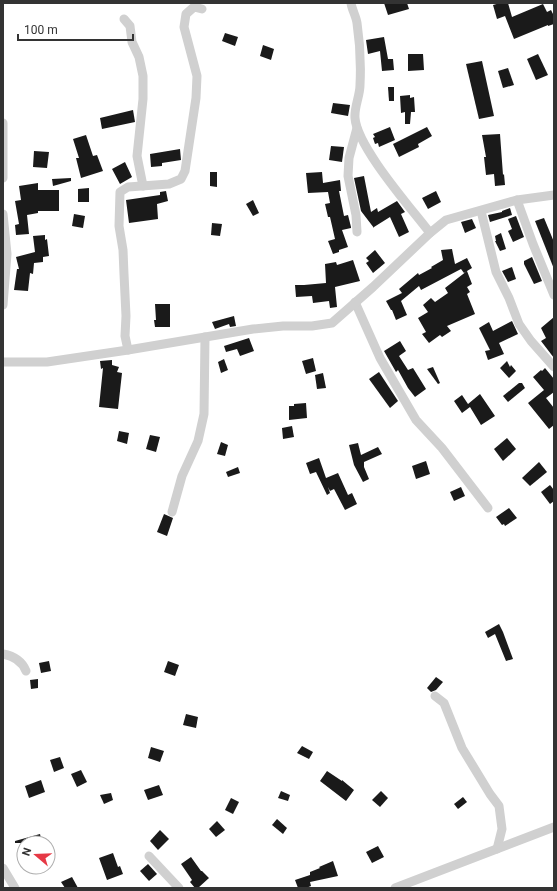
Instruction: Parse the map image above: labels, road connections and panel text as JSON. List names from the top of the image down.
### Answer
{
  "scale_bar": "100 m",
  "north": "left"
}
